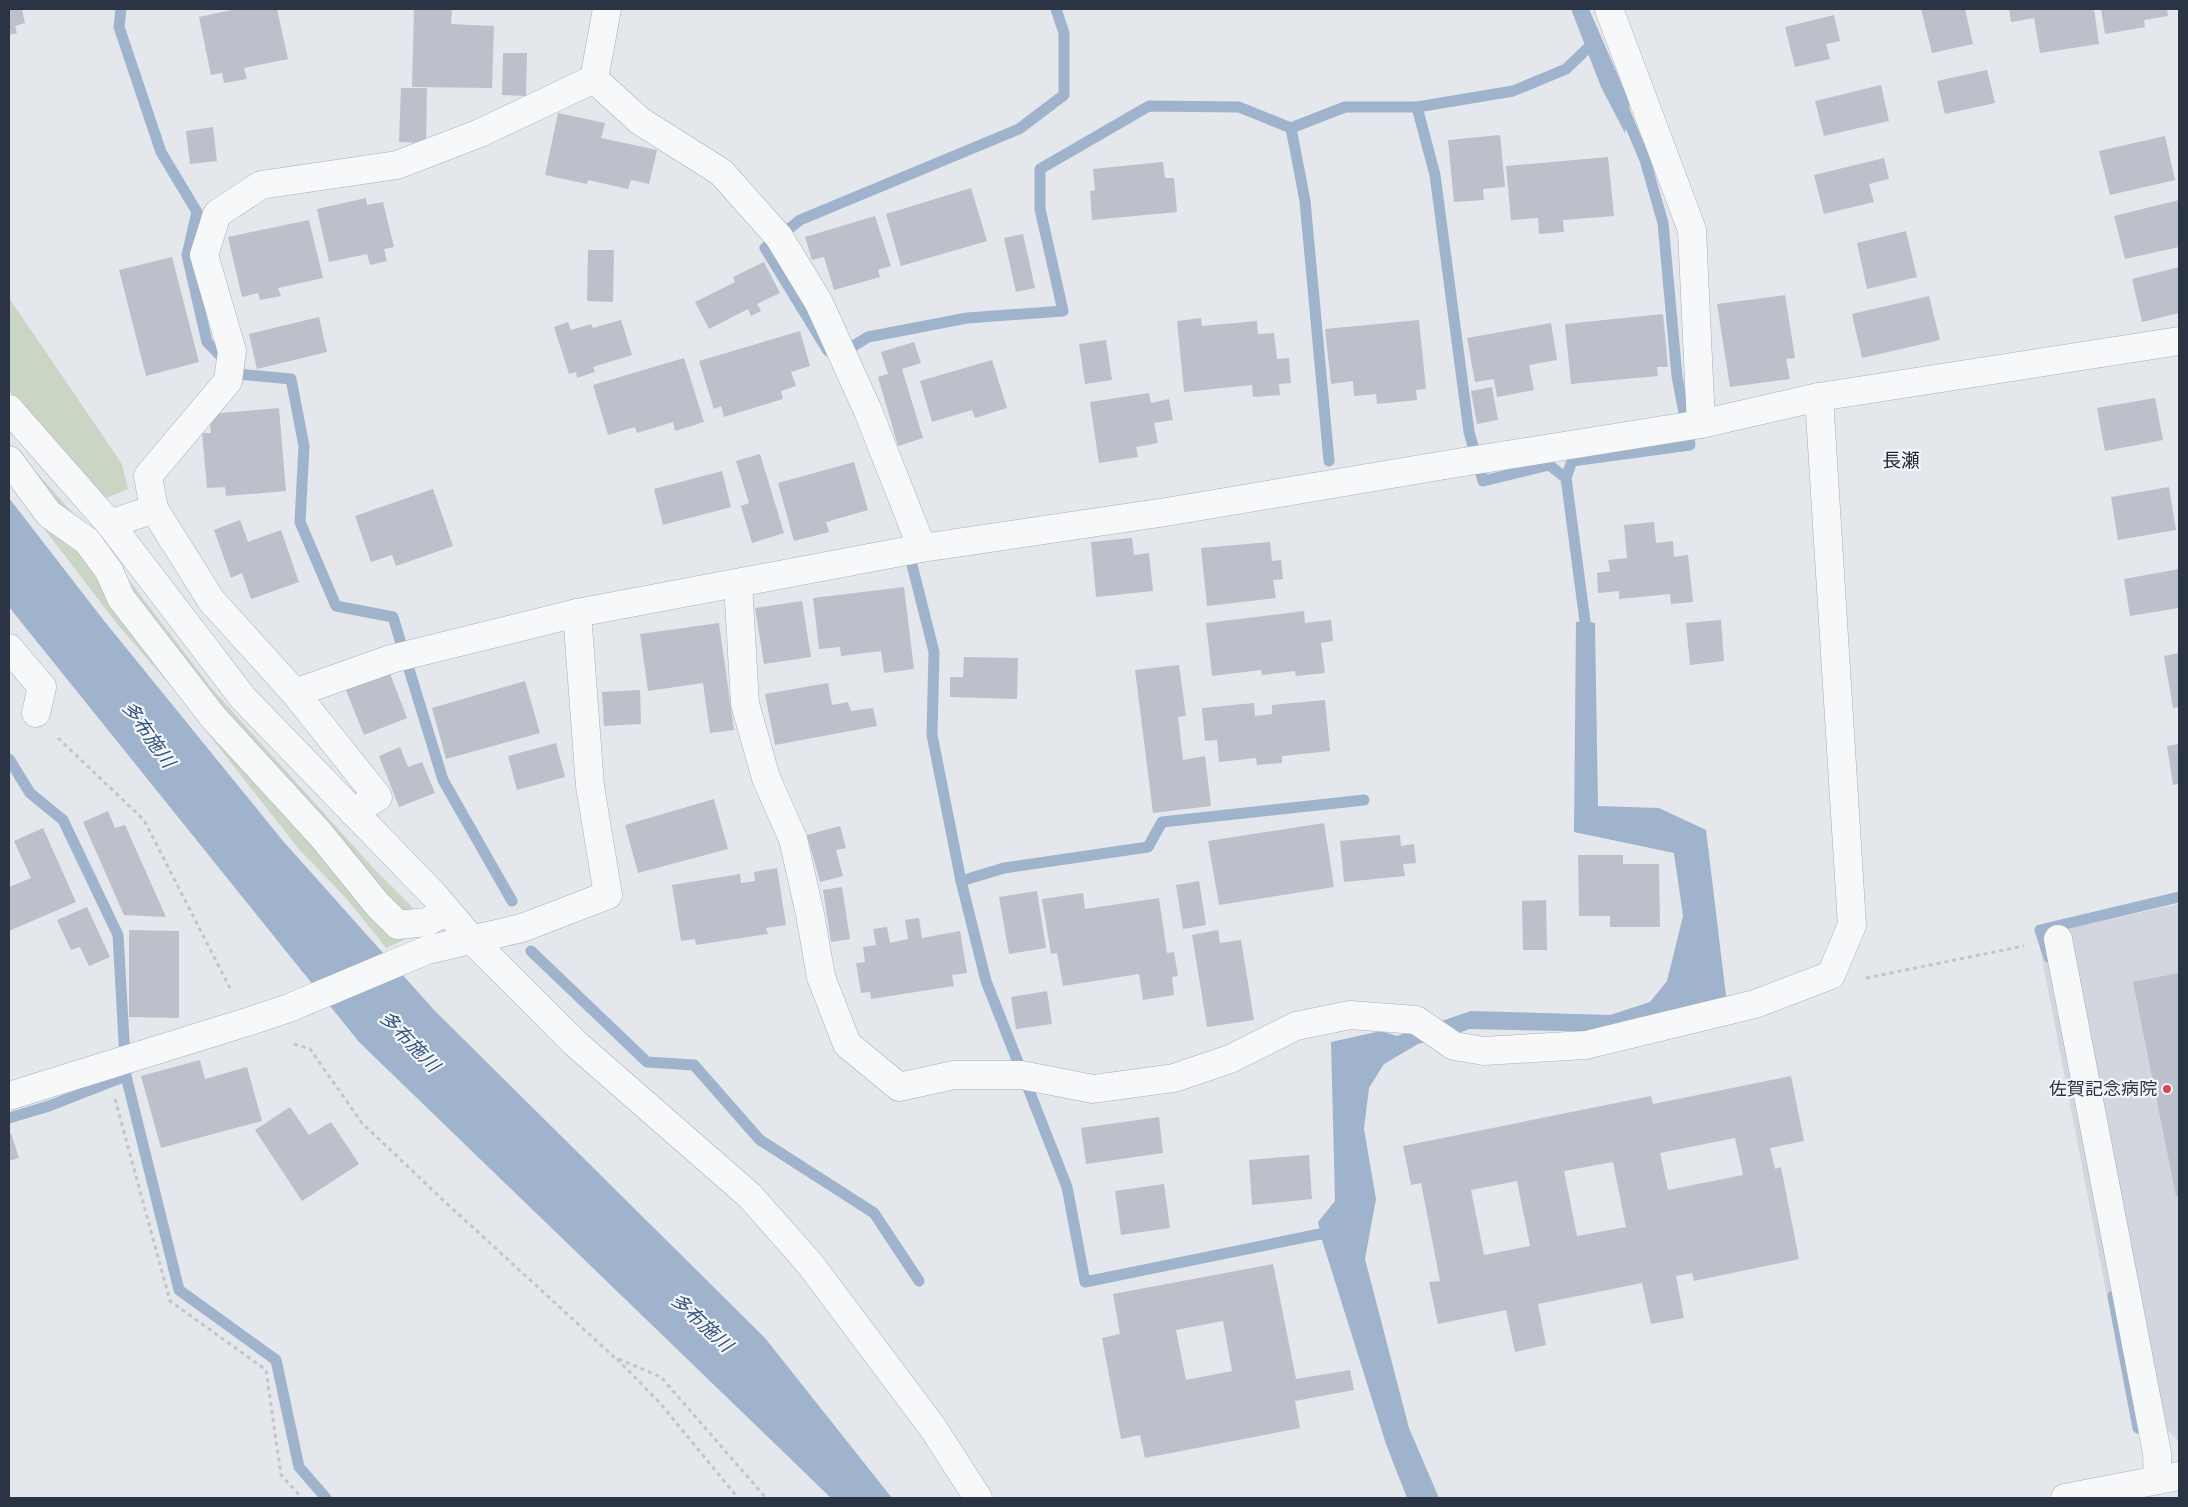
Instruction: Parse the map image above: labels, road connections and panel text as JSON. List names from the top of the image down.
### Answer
{
  "districts": ["長瀬"],
  "water": ["多布施川"],
  "places": ["佐賀記念病院"]
}
